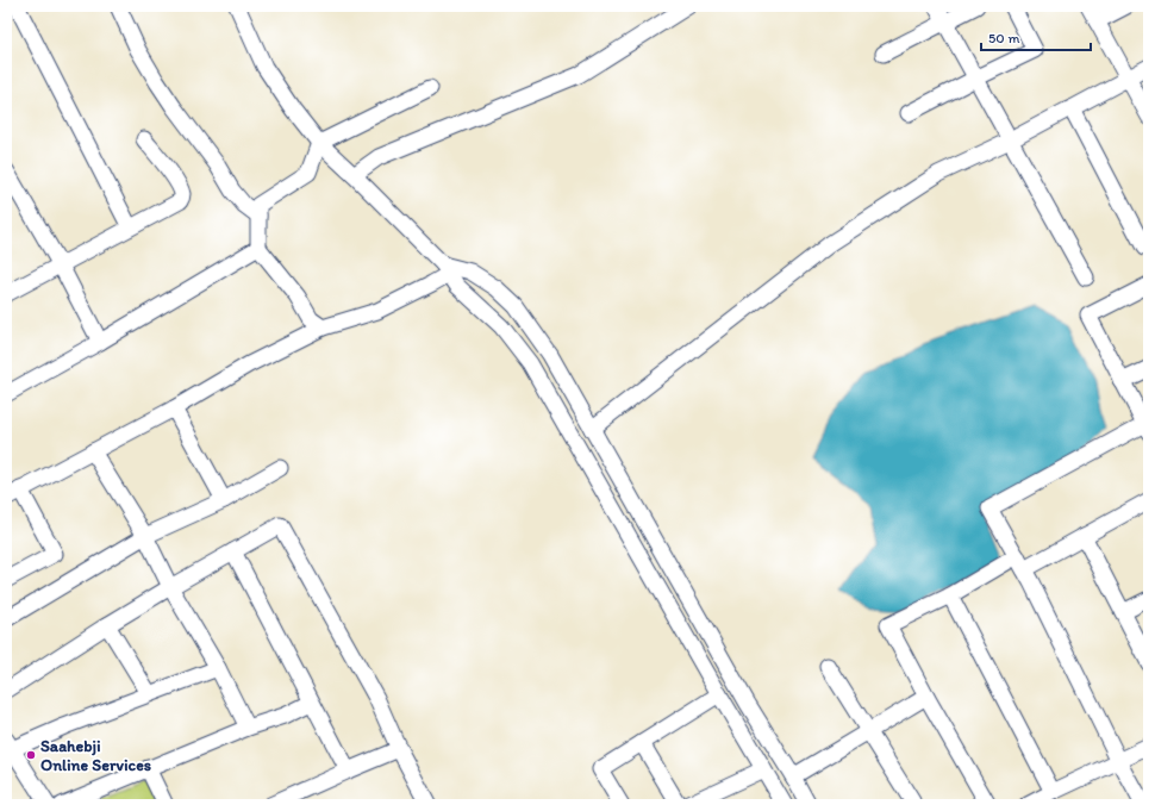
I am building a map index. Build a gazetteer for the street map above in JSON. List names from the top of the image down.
{
  "places": ["Saahebji Online Services"],
  "scale_bar": "50 m"
}
